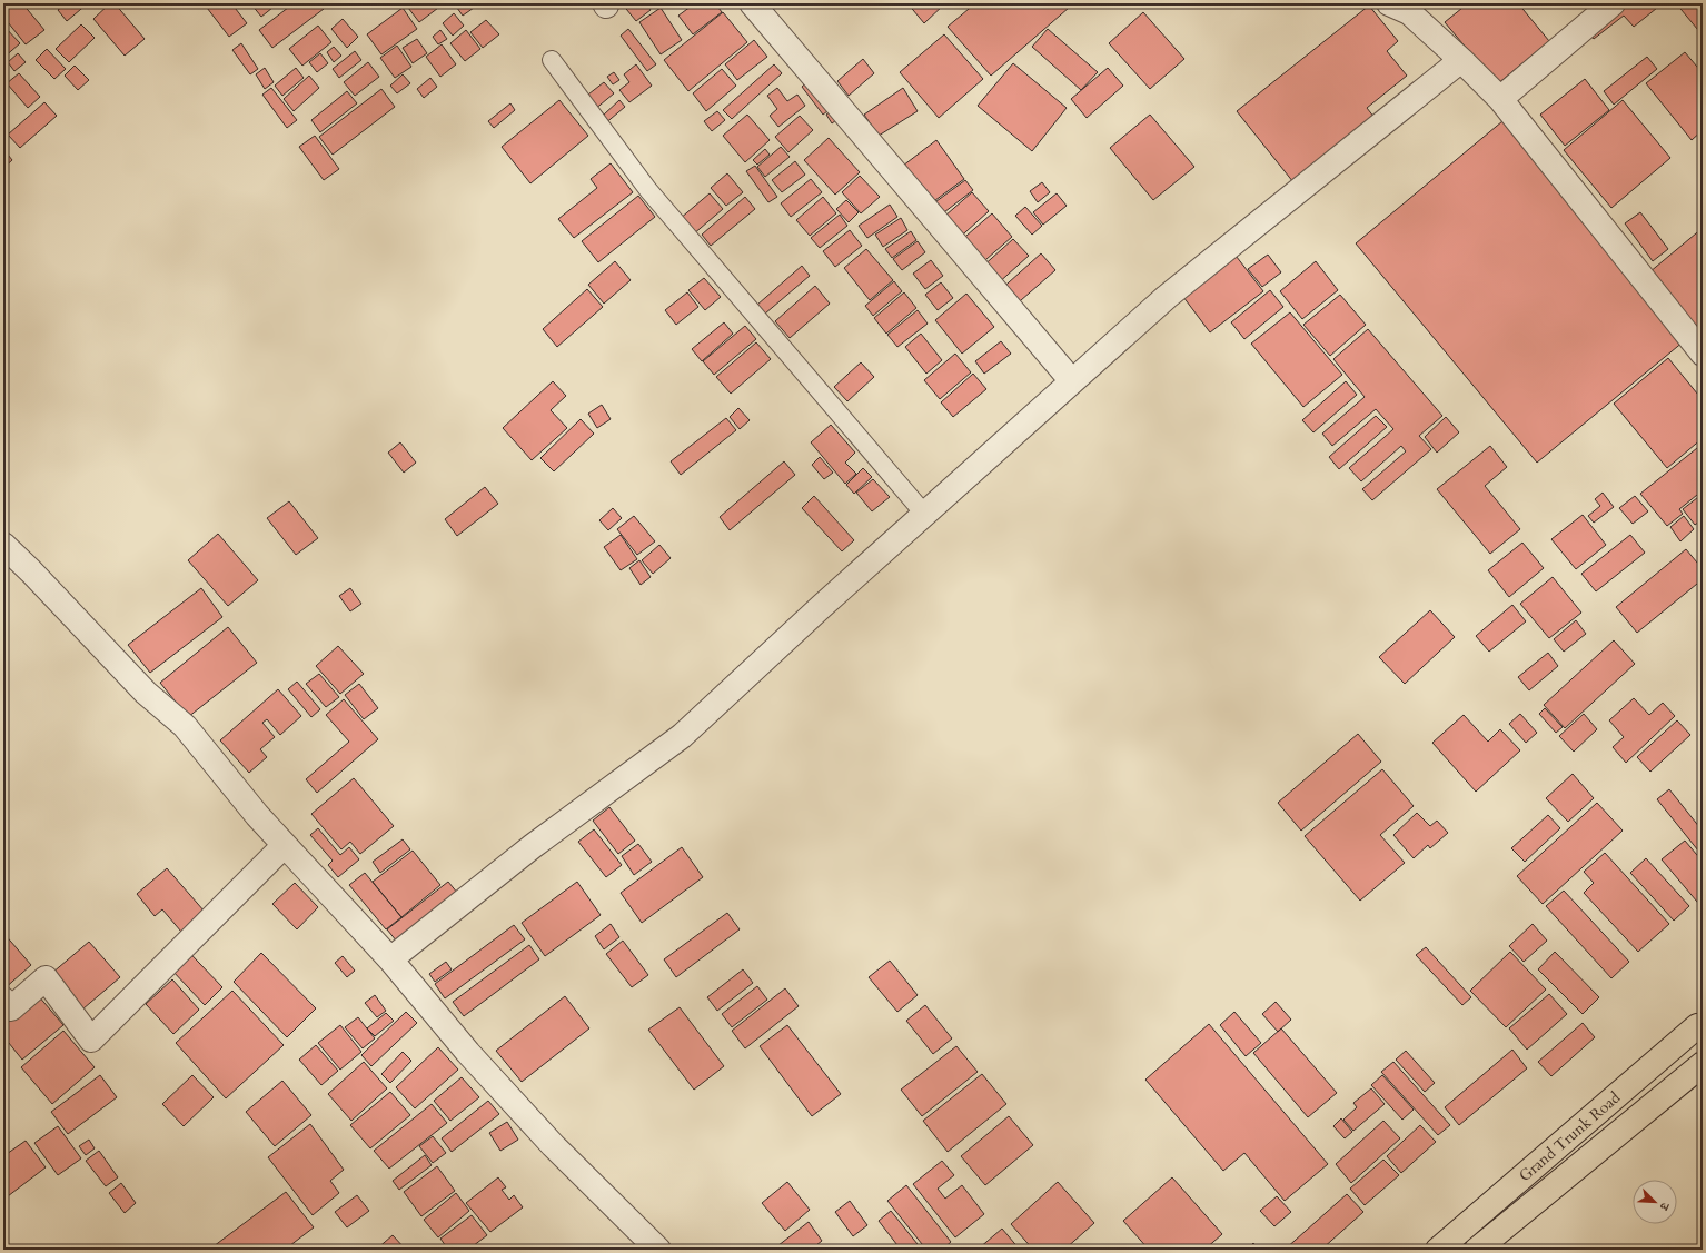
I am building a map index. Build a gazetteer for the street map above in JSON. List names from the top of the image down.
{
  "streets": {
    "highway": ["Grand Trunk Road"]
  },
  "north": "bottom right"
}
